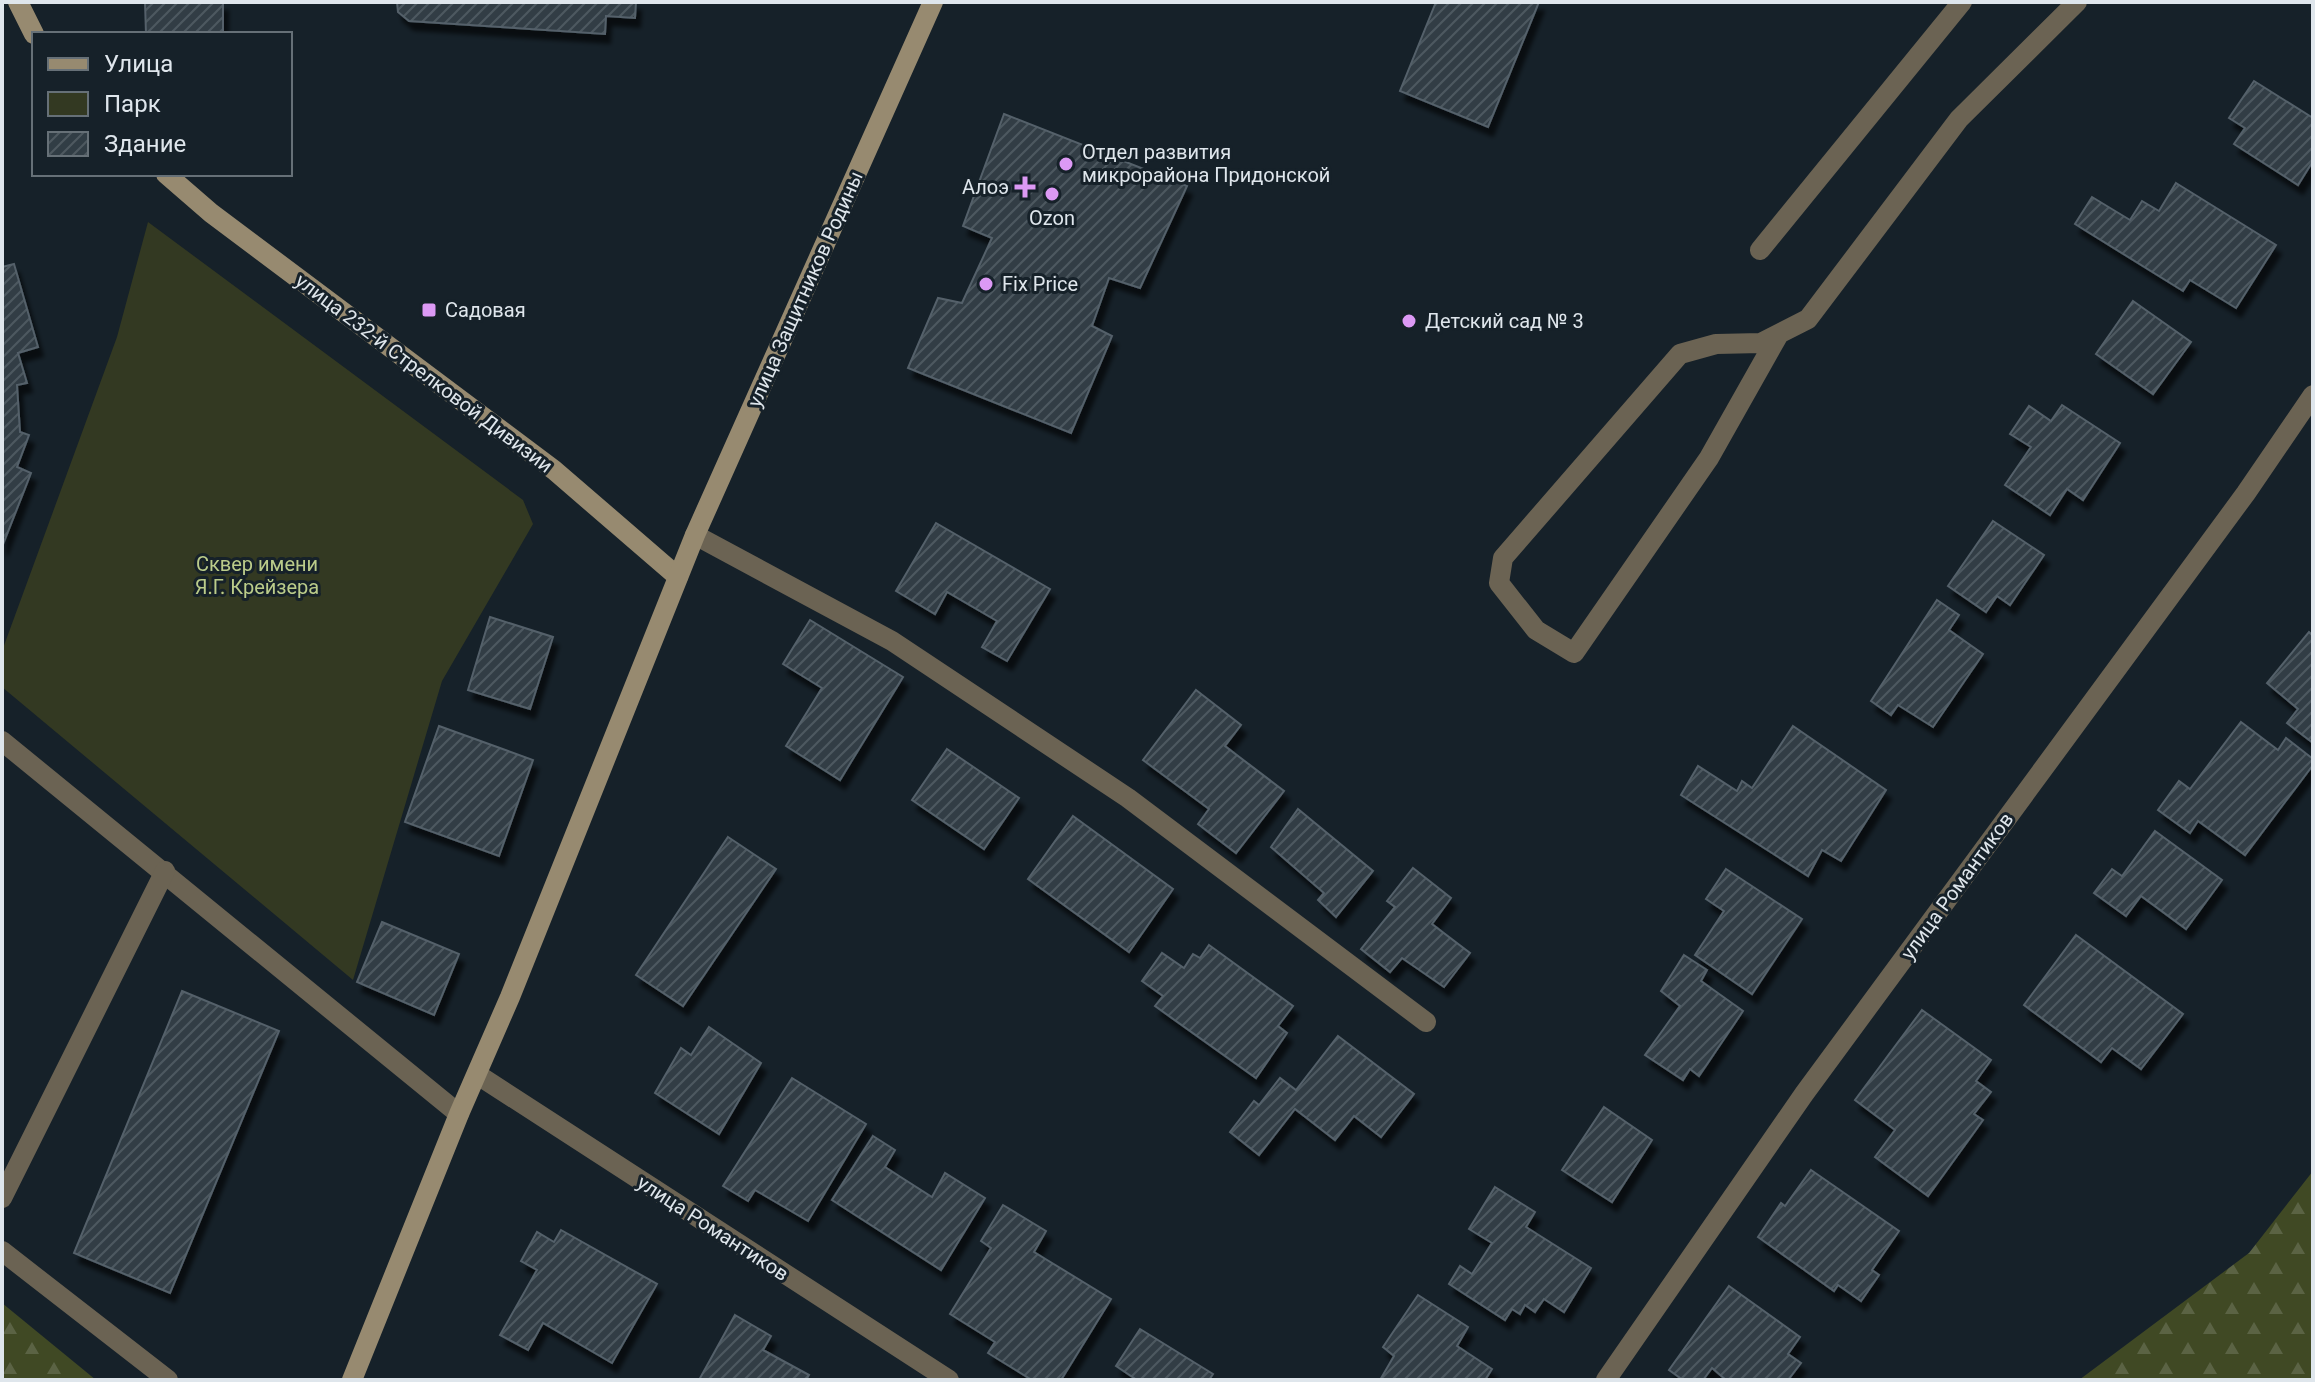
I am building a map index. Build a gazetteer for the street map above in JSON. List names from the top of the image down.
{
  "streets": {
    "street": ["улица Защитников Родины", "улица 232-й Стрелковой Дивизии", "улица Романтиков"]
  },
  "crossings": [
    ["улица Защитников Родины", "улица 232-й Стрелковой Дивизии"],
    ["улица Защитников Родины", "улица Романтиков"]
  ],
  "parks": ["Сквер имени Я.Г. Крейзера"],
  "places": {
    "other": [
      "Отдел развития микрорайона Придонской",
      "Ozon",
      "Fix Price",
      "Детский сад № 3"
    ],
    "health": ["Алоэ"],
    "transit": ["Садовая"]
  },
  "legend": ["Улица", "Парк", "Здание"]
}
